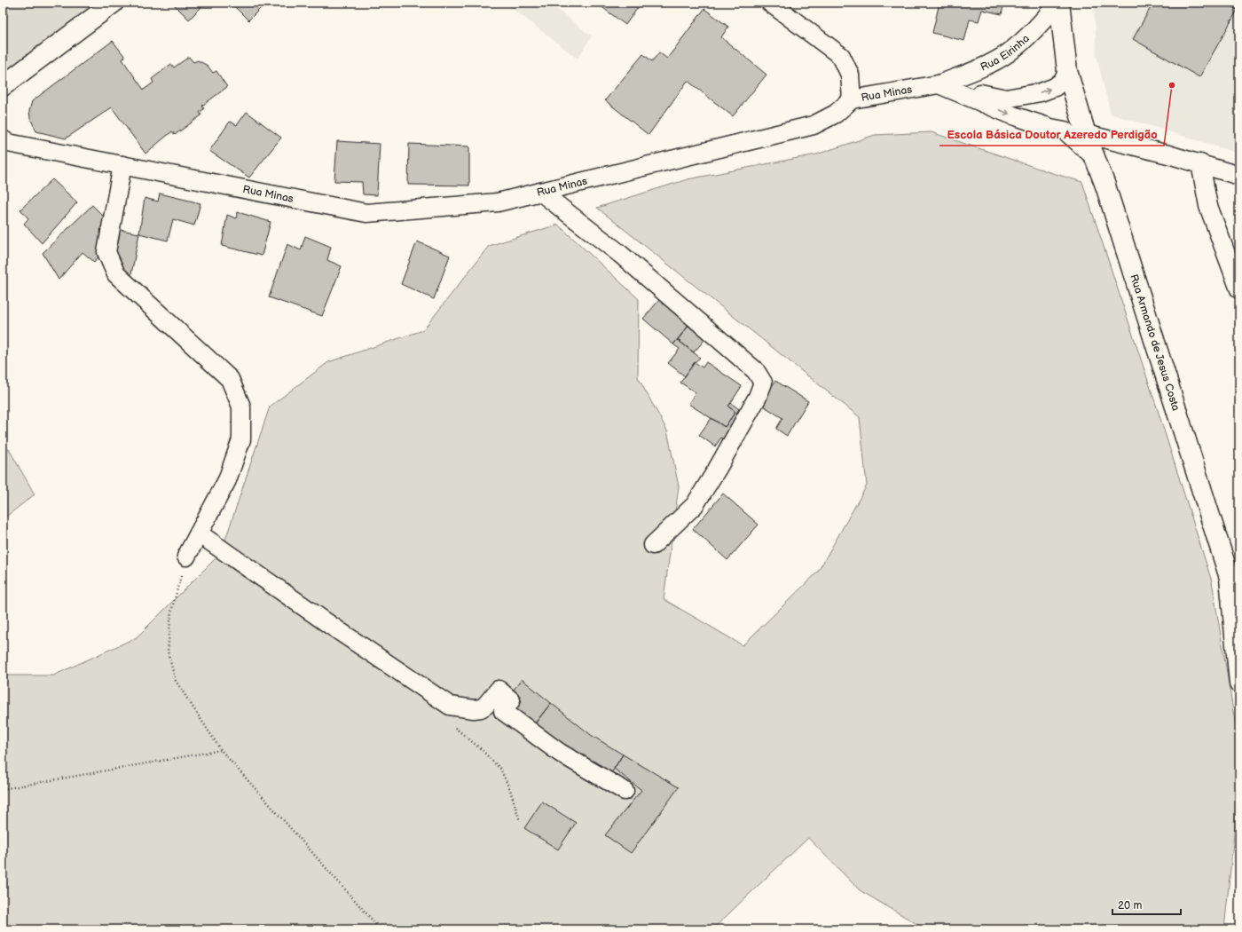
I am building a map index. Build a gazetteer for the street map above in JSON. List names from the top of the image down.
{
  "streets": {
    "street": ["Rua Eirinha", "Rua Minas", "Rua Armando de Jesus Costa"]
  },
  "crossings": [
    ["Rua Eirinha", "Rua Minas"],
    ["Rua Eirinha", "Rua Armando de Jesus Costa"]
  ],
  "places": ["Escola Básica Doutor Azeredo Perdigão"],
  "scale_bar": "20 m"
}
